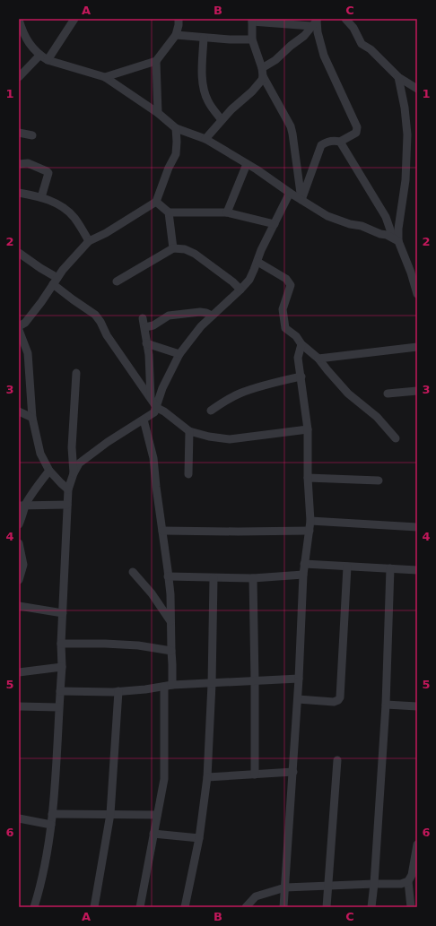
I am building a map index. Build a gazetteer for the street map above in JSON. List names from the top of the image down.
{
  "grid": {
    "columns": ["A", "B", "C"],
    "rows": [
      "1",
      "2",
      "3",
      "4",
      "5",
      "6"
    ]
  }
}
